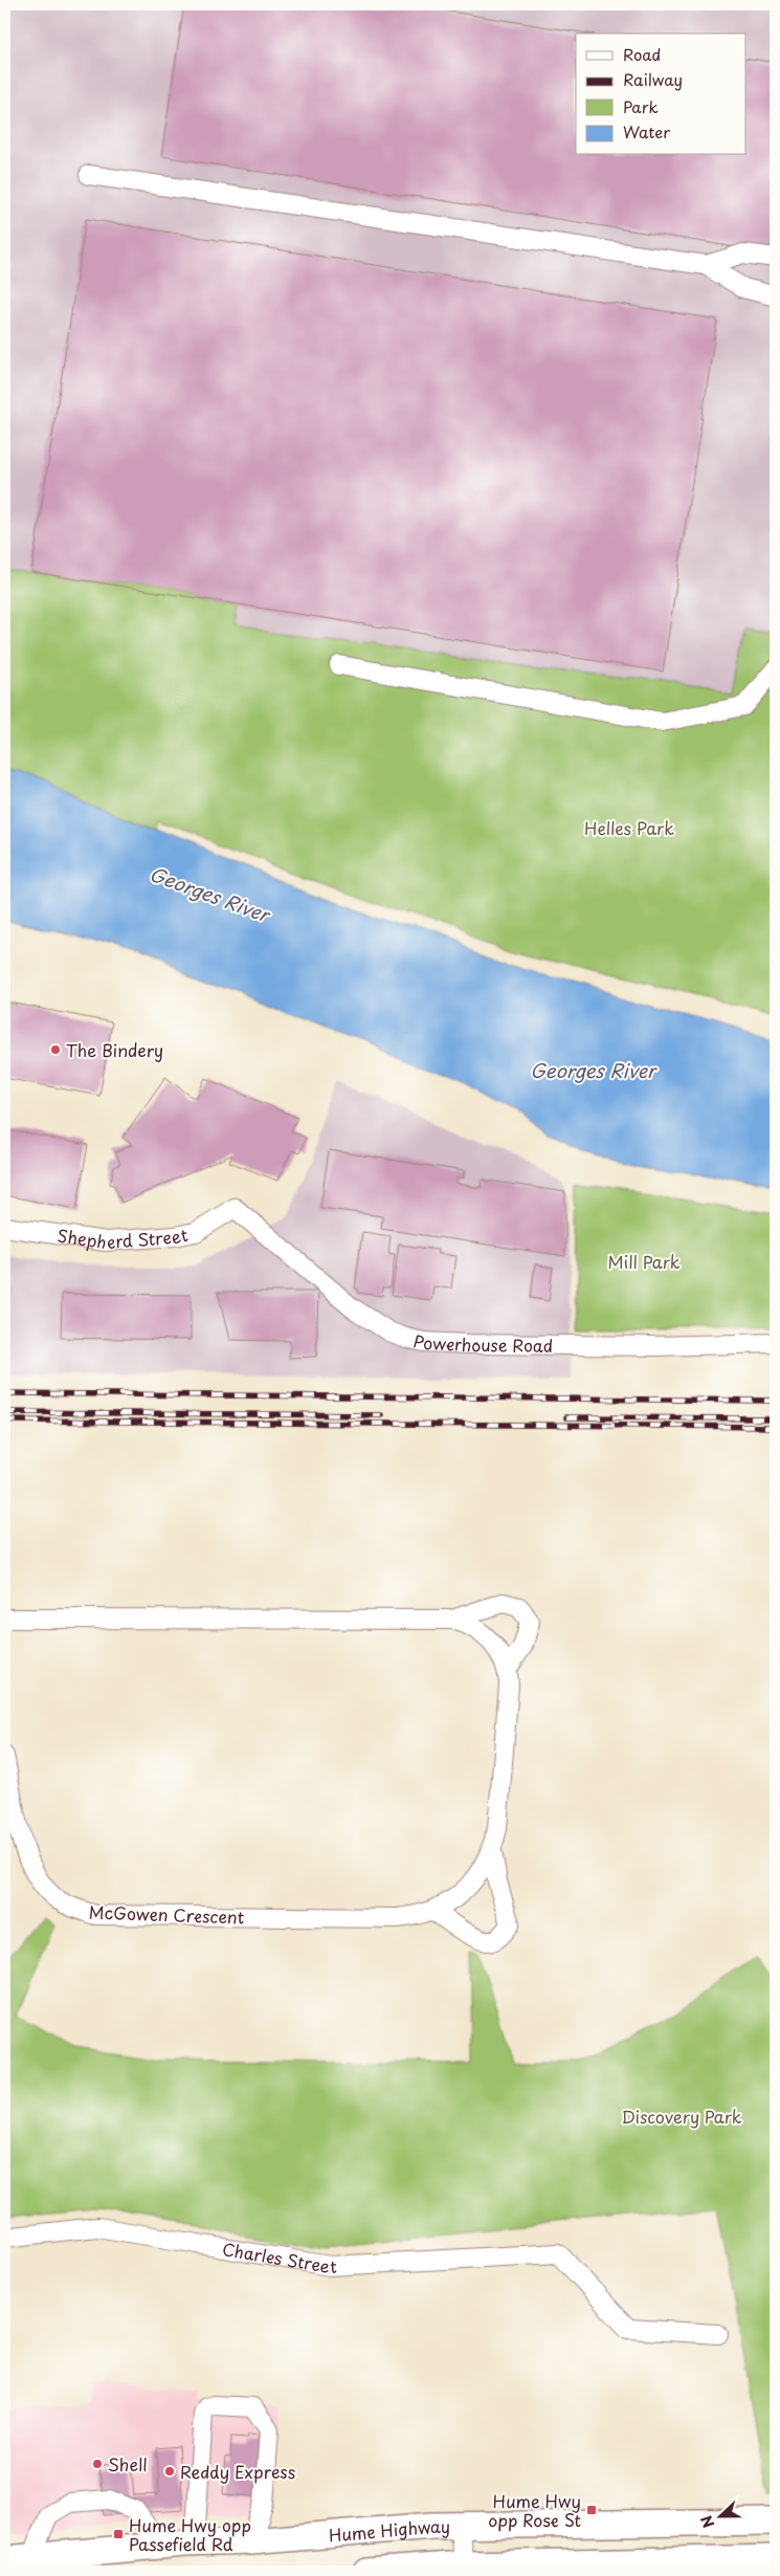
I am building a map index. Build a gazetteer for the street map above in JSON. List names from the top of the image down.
{
  "streets": {
    "highway": ["Hume Highway"],
    "street": [
      "Shepherd Street",
      "Powerhouse Road",
      "McGowen Crescent",
      "Charles Street"
    ]
  },
  "crossings": [
    ["Shepherd Street", "Powerhouse Road"]
  ],
  "water": ["Georges River"],
  "parks": ["Helles Park", "Mill Park", "Discovery Park"],
  "places": {
    "other": ["The Bindery", "Shell", "Reddy Express"],
    "transit": ["Hume Hwy opp Rose St", "Hume Hwy opp Passefield Rd"]
  },
  "legend": [
    "Road",
    "Railway",
    "Park",
    "Water"
  ],
  "north": "left"
}
